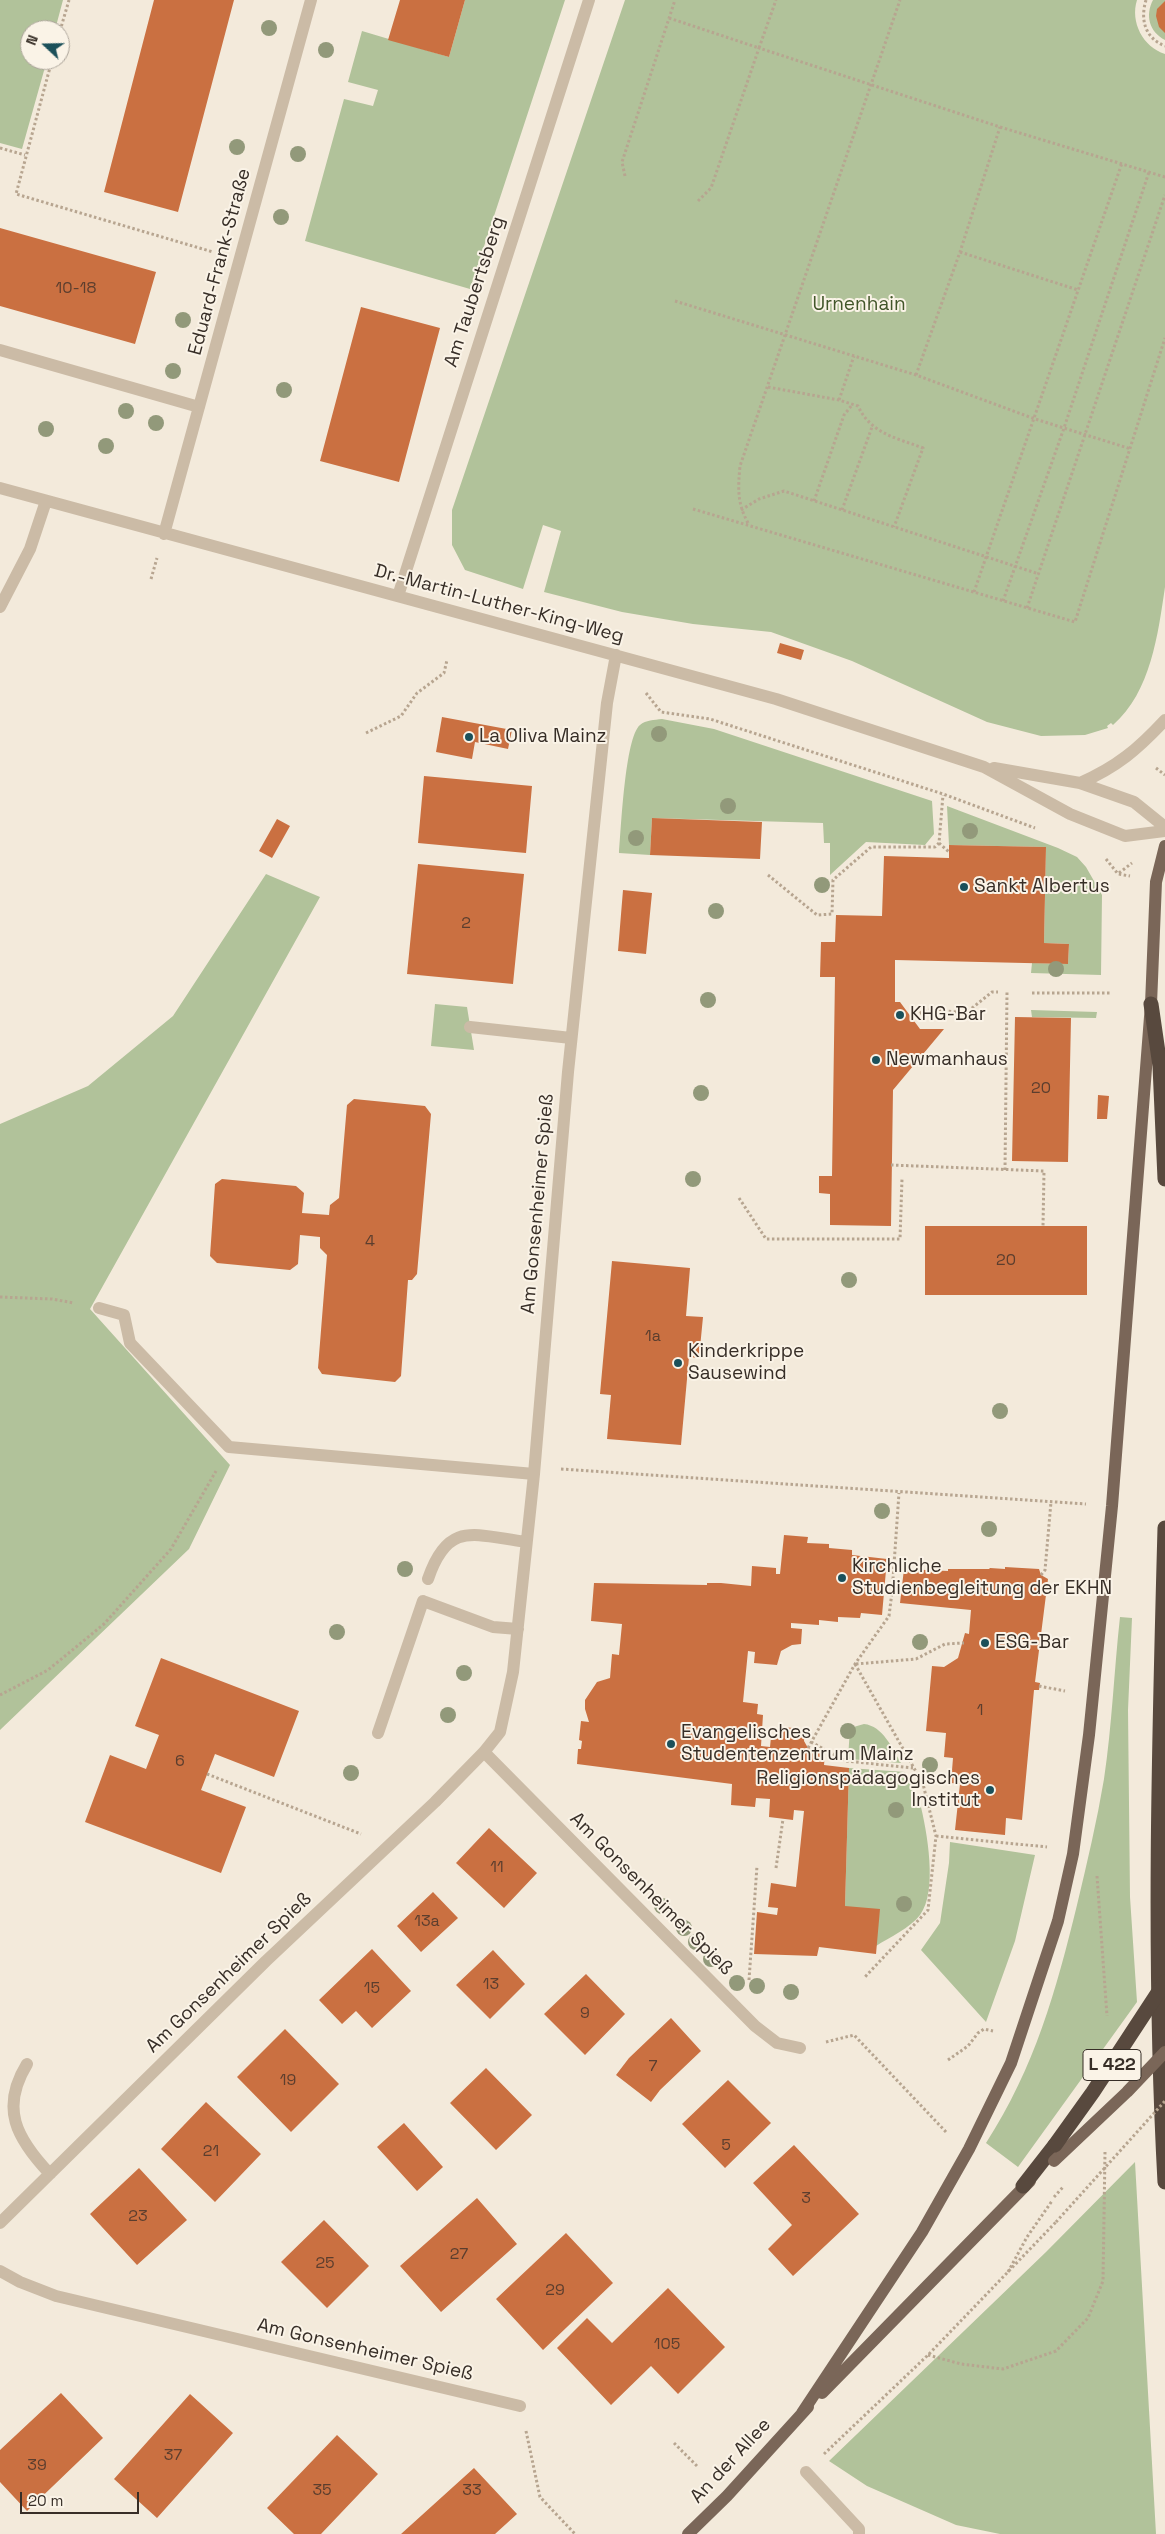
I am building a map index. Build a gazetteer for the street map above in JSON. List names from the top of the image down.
{
  "streets": {
    "highway": ["L 422"],
    "main road": ["An der Allee"],
    "street": [
      "Eduard-Frank-Straße",
      "Am Taubertsberg",
      "Dr.-Martin-Luther-King-Weg",
      "Am Gonsenheimer Spieß"
    ]
  },
  "crossings": [
    ["Eduard-Frank-Straße", "Dr.-Martin-Luther-King-Weg"],
    ["Am Taubertsberg", "Dr.-Martin-Luther-King-Weg"],
    ["Dr.-Martin-Luther-King-Weg", "Am Gonsenheimer Spieß"],
    ["L 422", "An der Allee"]
  ],
  "parks": ["Urnenhain"],
  "places": [
    "La Oliva Mainz",
    "Sankt Albertus",
    "KHG-Bar",
    "Newmanhaus",
    "Kinderkrippe Sausewind",
    "Kirchliche Studienbegleitung der EKHN",
    "ESG-Bar",
    "Evangelisches Studentenzentrum Mainz",
    "Religionspädagogisches Institut"
  ],
  "house_numbers": [
    "10-18",
    "2",
    "20",
    "4",
    "20",
    "1a",
    "1",
    "6",
    "11",
    "13a",
    "13",
    "15",
    "9",
    "7",
    "19",
    "5",
    "21",
    "3",
    "23",
    "27",
    "25",
    "29",
    "105",
    "37",
    "39",
    "35",
    "33"
  ],
  "scale_bar": "20 m",
  "north": "left"
}
